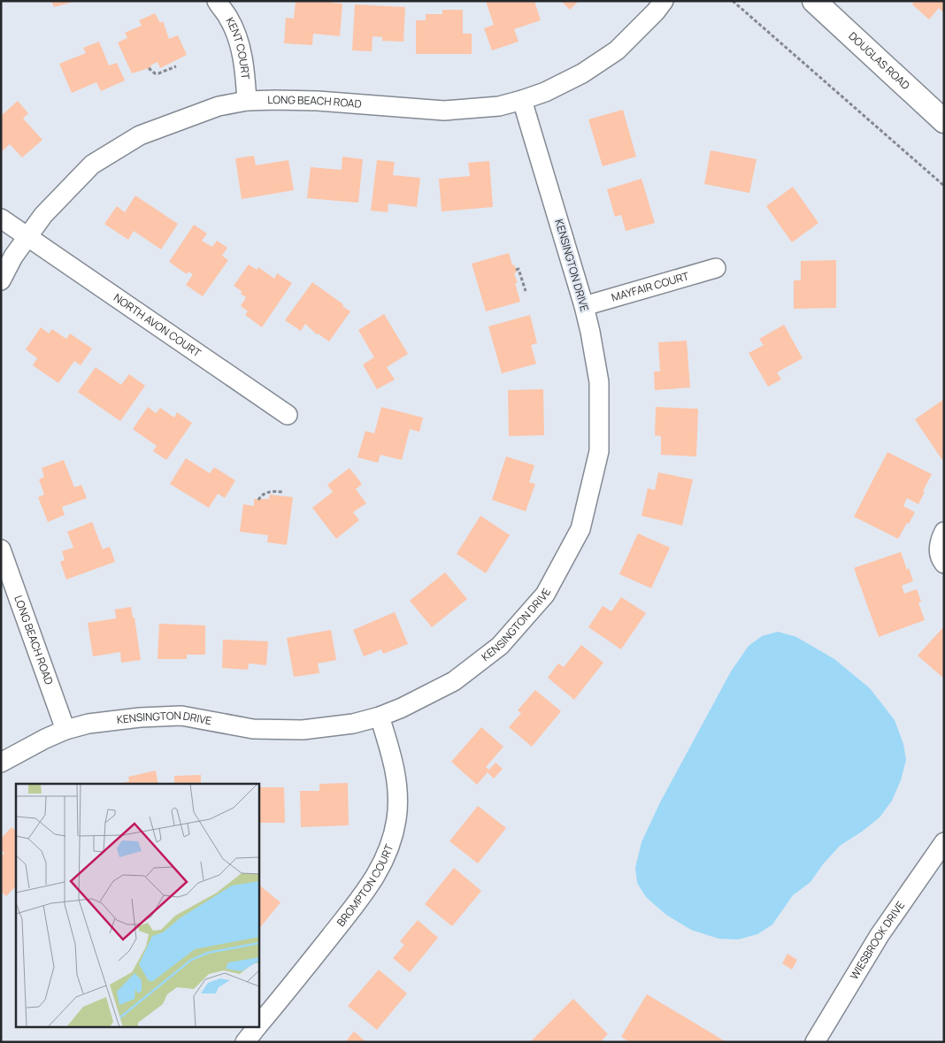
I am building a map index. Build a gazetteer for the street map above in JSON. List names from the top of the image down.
{
  "streets": {
    "street": [
      "KENT COURT",
      "DOUGLAS ROAD",
      "LONG BEACH ROAD",
      "KENSINGTON DRIVE",
      "MAYFAIR COURT",
      "NORTH AVON COURT",
      "BROMPTON COURT",
      "WIESBROOK DRIVE"
    ]
  },
  "crossings": [
    ["KENT COURT", "LONG BEACH ROAD"],
    ["LONG BEACH ROAD", "KENSINGTON DRIVE"],
    ["LONG BEACH ROAD", "NORTH AVON COURT"],
    ["KENSINGTON DRIVE", "MAYFAIR COURT"],
    ["KENSINGTON DRIVE", "BROMPTON COURT"]
  ]
}
